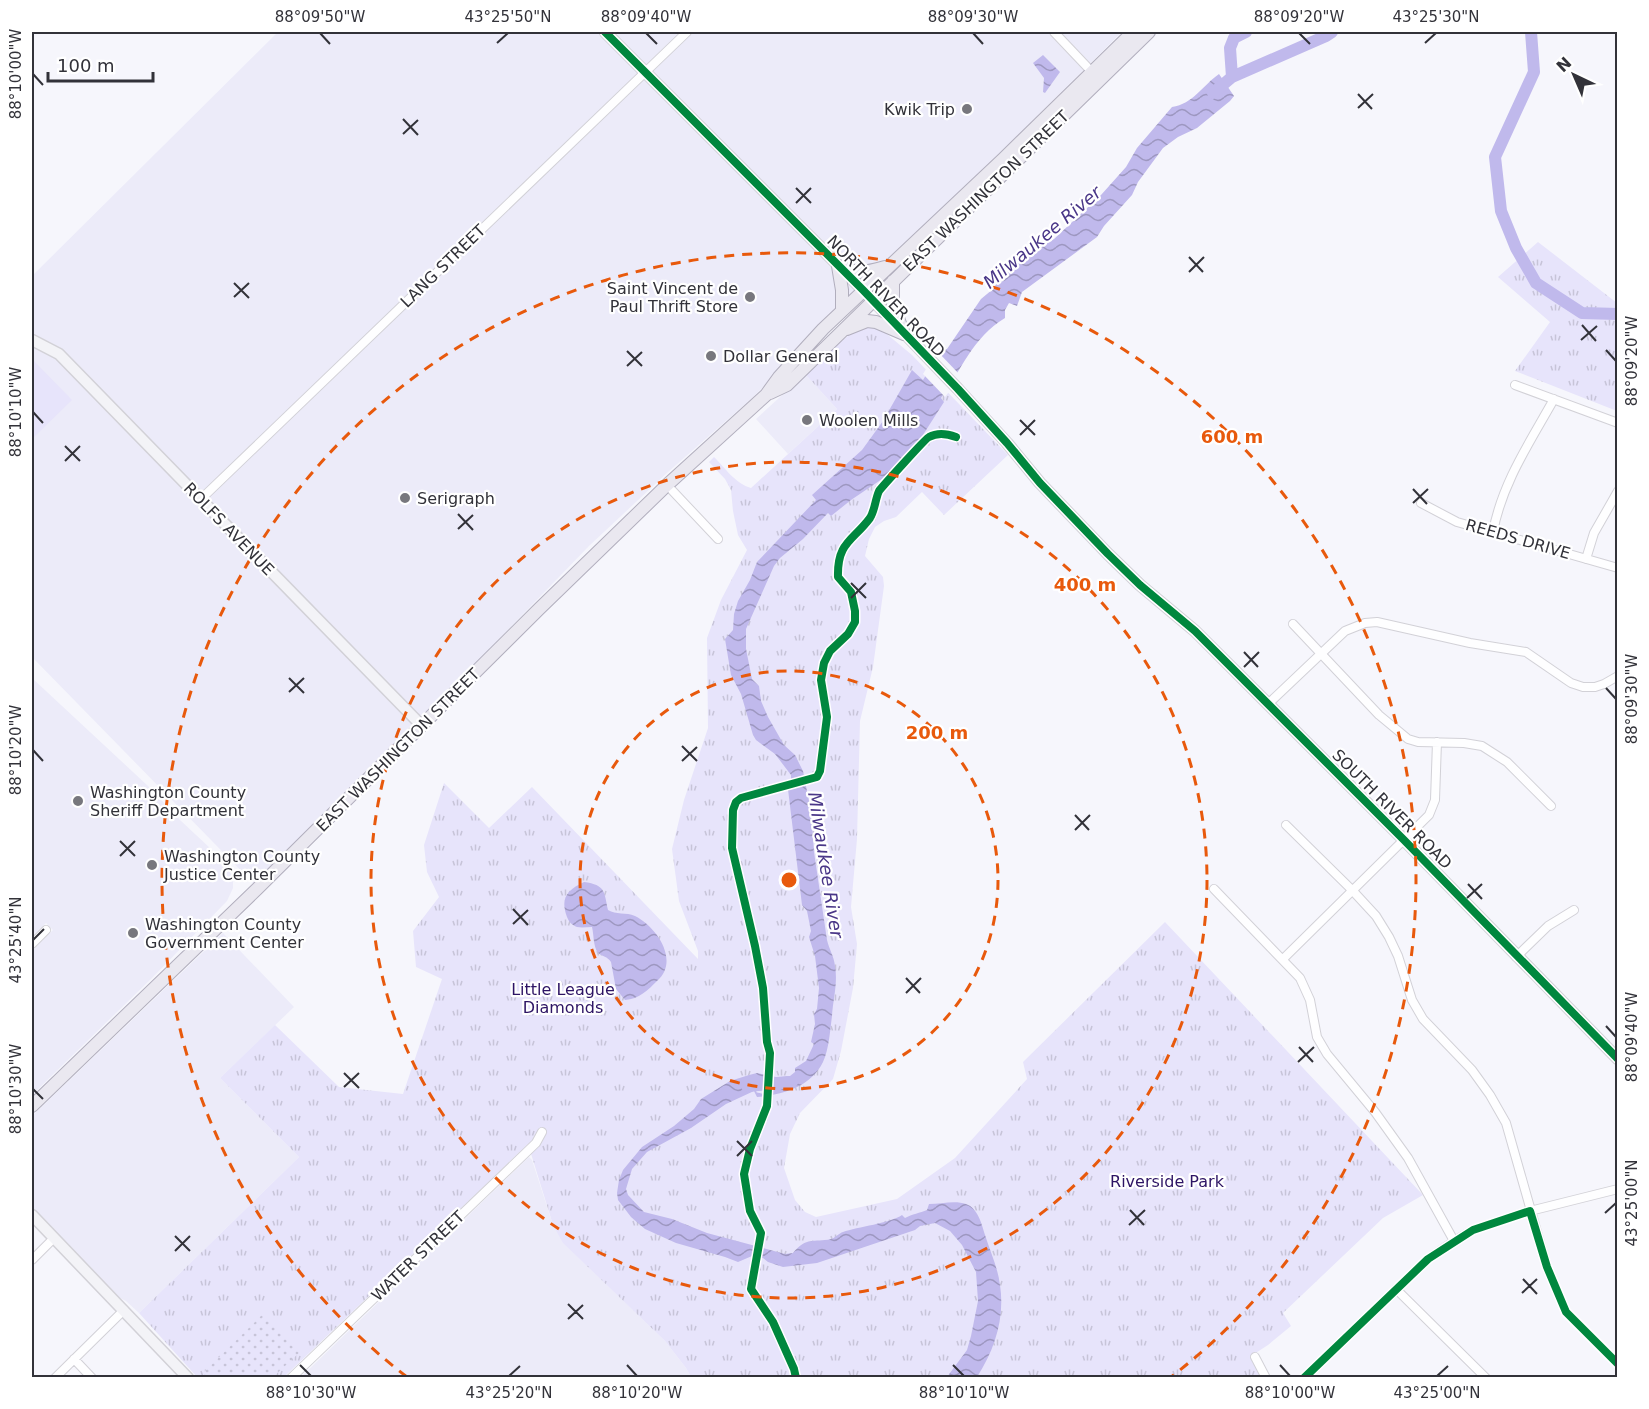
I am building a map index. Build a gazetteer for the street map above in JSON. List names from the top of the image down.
{
  "streets": {
    "main road": ["EAST WASHINGTON STREET"],
    "street": [
      "LANG STREET",
      "NORTH RIVER ROAD",
      "ROLFS AVENUE",
      "REEDS DRIVE",
      "SOUTH RIVER ROAD",
      "WATER STREET"
    ]
  },
  "crossings": [
    ["EAST WASHINGTON STREET", "NORTH RIVER ROAD"],
    ["EAST WASHINGTON STREET", "ROLFS AVENUE"],
    ["LANG STREET", "NORTH RIVER ROAD"],
    ["LANG STREET", "ROLFS AVENUE"],
    ["NORTH RIVER ROAD", "SOUTH RIVER ROAD"]
  ],
  "water": ["Milwaukee River"],
  "parks": ["Little League Diamonds", "Riverside Park"],
  "places": [
    "Kwik Trip",
    "Saint Vincent de Paul Thrift Store",
    "Dollar General",
    "Woolen Mills",
    "Serigraph",
    "Washington County Sheriff Department",
    "Washington County Justice Center",
    "Washington County Government Center"
  ],
  "scale_bar": "100 m",
  "north": "top left",
  "coordinates": [
    "88°09'50\"W",
    "43°25'50\"N",
    "88°09'40\"W",
    "88°09'30\"W",
    "88°09'20\"W",
    "43°25'30\"N",
    "88°10'00\"W",
    "88°10'10\"W",
    "88°10'20\"W",
    "43°25'40\"N",
    "88°10'30\"W",
    "43°25'00\"N",
    "43°25'20\"N"
  ],
  "rings": ["600 m", "400 m", "200 m"]
}
